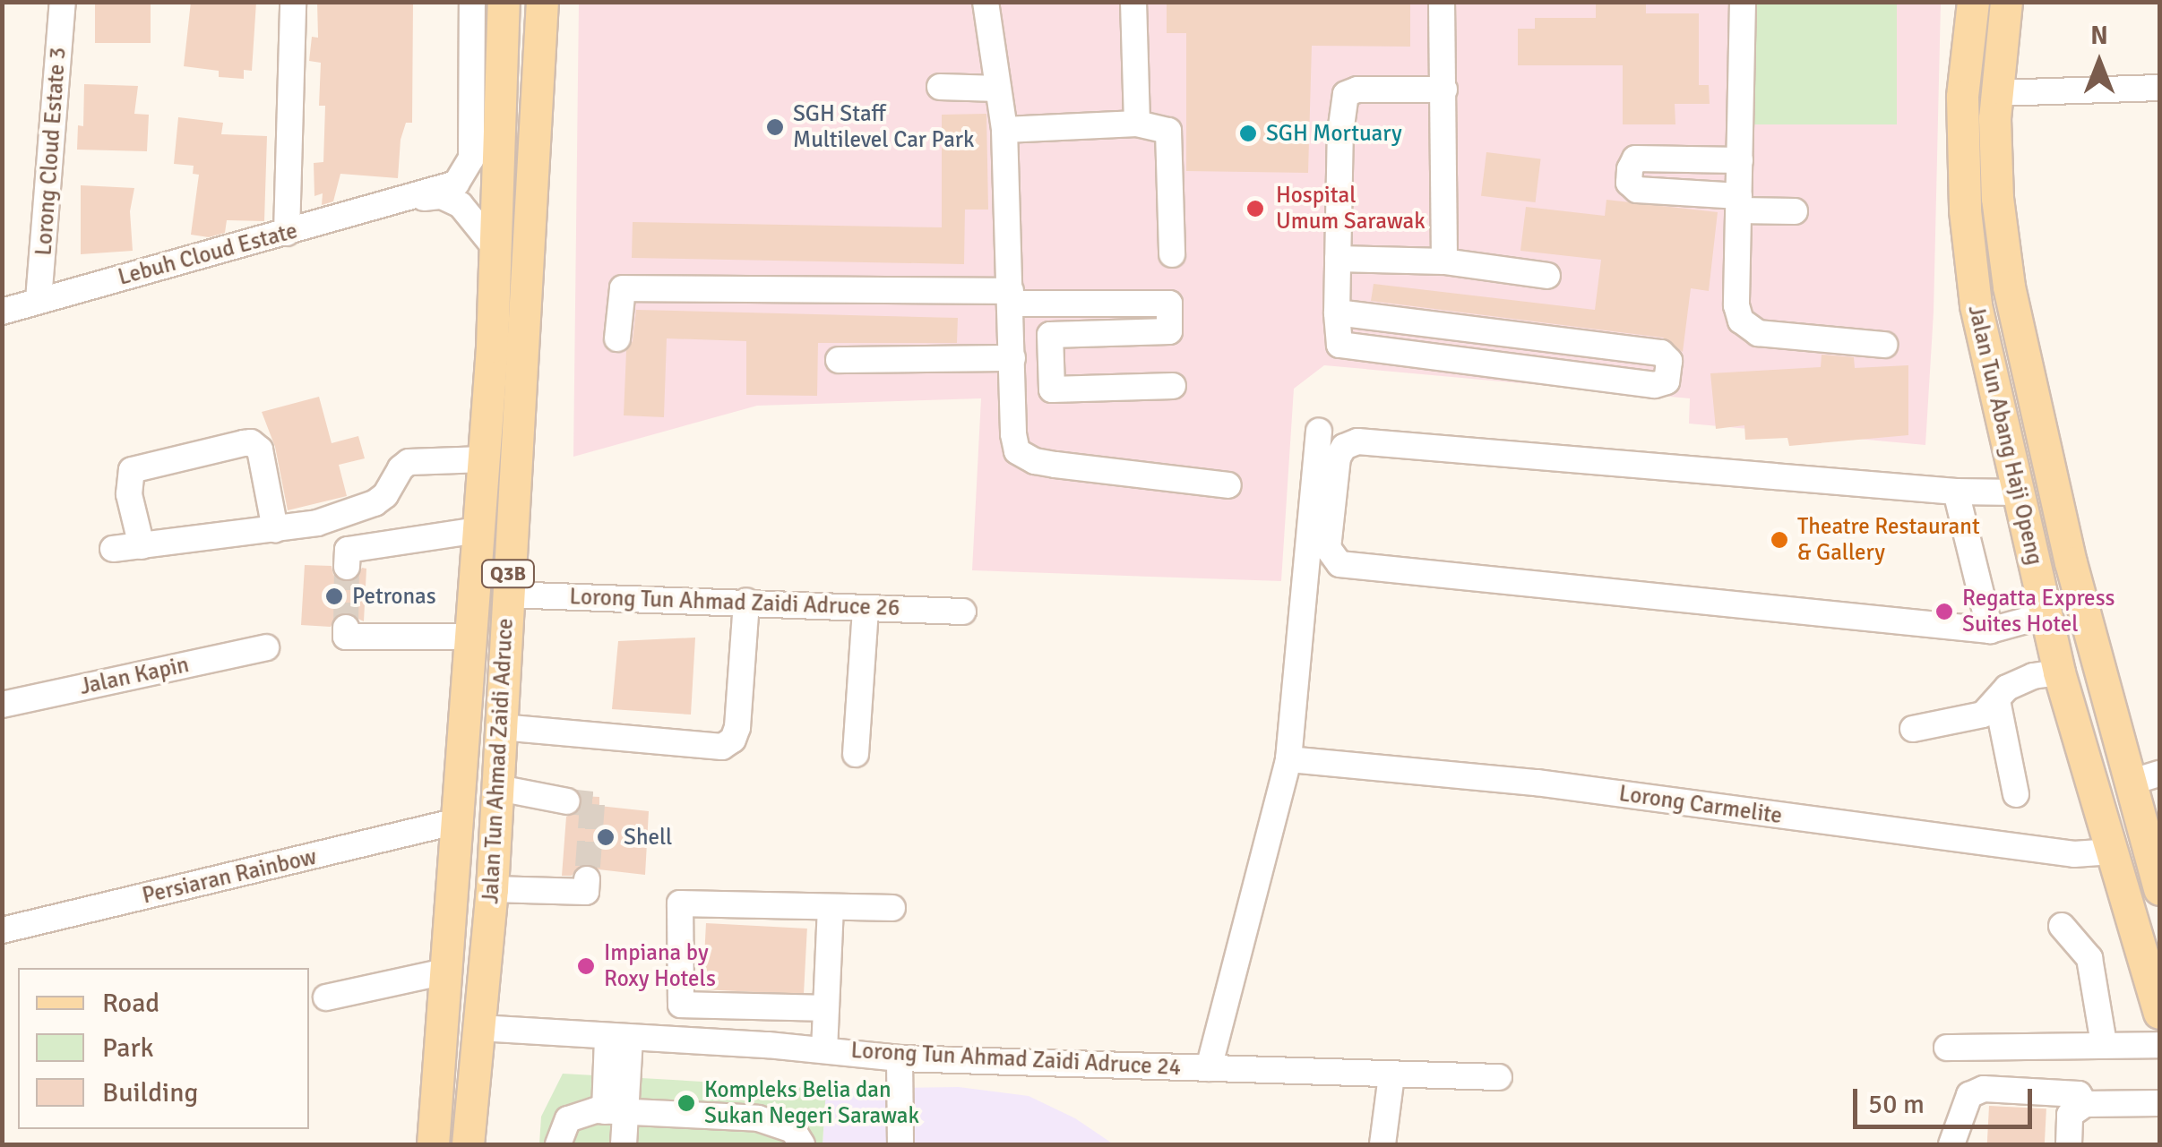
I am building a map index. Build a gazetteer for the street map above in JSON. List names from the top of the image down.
{
  "streets": {
    "main road": ["Jalan Tun Abang Haji Openg", "Q3B", "Jalan Tun Ahmad Zaidi Adruce"],
    "street": [
      "Lorong Cloud Estate 3",
      "Lebuh Cloud Estate",
      "Lorong Tun Ahmad Zaidi Adruce 26",
      "Jalan Kapin",
      "Lorong Carmelite",
      "Persiaran Rainbow",
      "Lorong Tun Ahmad Zaidi Adruce 24"
    ]
  },
  "crossings": [
    ["Lorong Cloud Estate 3", "Lebuh Cloud Estate"],
    ["Jalan Tun Abang Haji Openg", "Lorong Carmelite"],
    ["Lorong Tun Ahmad Zaidi Adruce 26", "Jalan Tun Ahmad Zaidi Adruce"],
    ["Jalan Tun Ahmad Zaidi Adruce", "Persiaran Rainbow"],
    ["Jalan Tun Ahmad Zaidi Adruce", "Lorong Tun Ahmad Zaidi Adruce 24"]
  ],
  "places": [
    "SGH Staff Multilevel Car Park",
    "SGH Mortuary",
    "Hospital Umum Sarawak",
    "Theatre Restaurant & Gallery",
    "Petronas",
    "Regatta Express Suites Hotel",
    "Shell",
    "Impiana by Roxy Hotels",
    "Kompleks Belia dan Sukan Negeri Sarawak"
  ],
  "legend": ["Road", "Park", "Building"],
  "scale_bar": "50 m",
  "north": "top"
}
